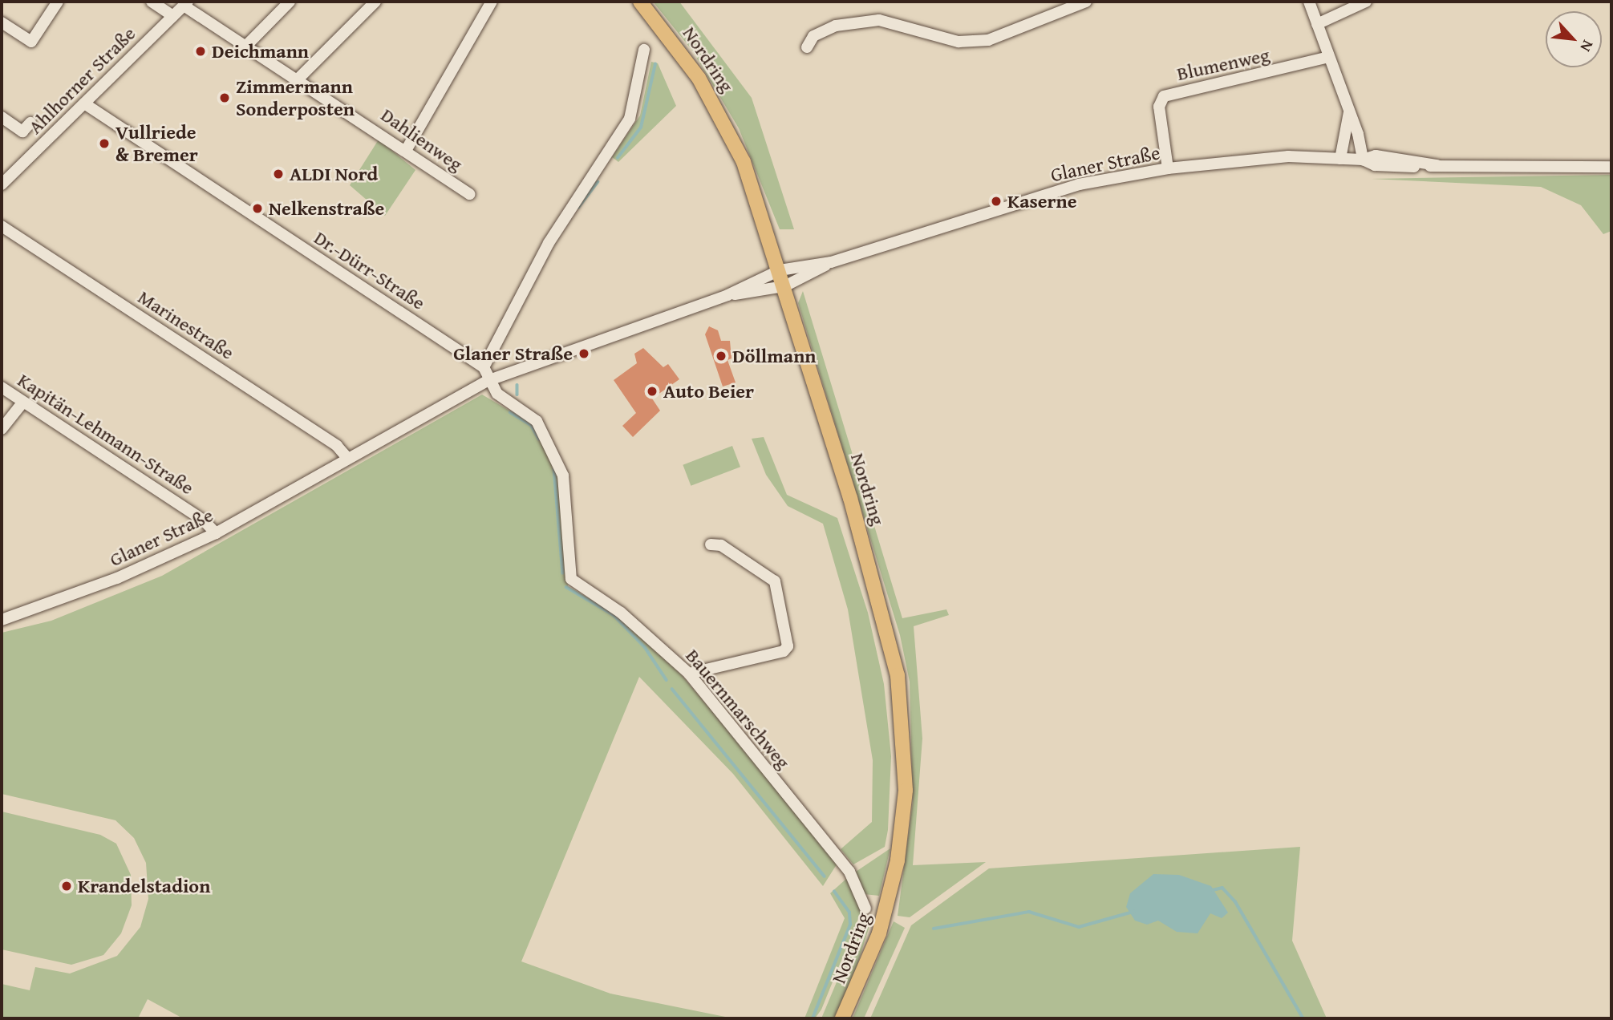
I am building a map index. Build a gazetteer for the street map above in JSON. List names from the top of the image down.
{
  "streets": {
    "main road": ["Nordring"],
    "street": [
      "Blumenweg",
      "Ahlhorner Straße",
      "Dahlienweg",
      "Glaner Straße",
      "Dr.-Dürr-Straße",
      "Marinestraße",
      "Kapitän-Lehmann-Straße",
      "Bauernmarschweg"
    ]
  },
  "crossings": [
    ["Nordring", "Glaner Straße"],
    ["Blumenweg", "Glaner Straße"],
    ["Ahlhorner Straße", "Dahlienweg"],
    ["Ahlhorner Straße", "Dr.-Dürr-Straße"],
    ["Glaner Straße", "Marinestraße"],
    ["Glaner Straße", "Kapitän-Lehmann-Straße"],
    ["Glaner Straße", "Bauernmarschweg"]
  ],
  "places": [
    "Deichmann",
    "Zimmermann Sonderposten",
    "Vullriede & Bremer",
    "ALDI Nord",
    "Kaserne",
    "Nelkenstraße",
    "Glaner Straße",
    "Döllmann",
    "Auto Beier",
    "Krandelstadion"
  ],
  "north": "bottom right"
}
